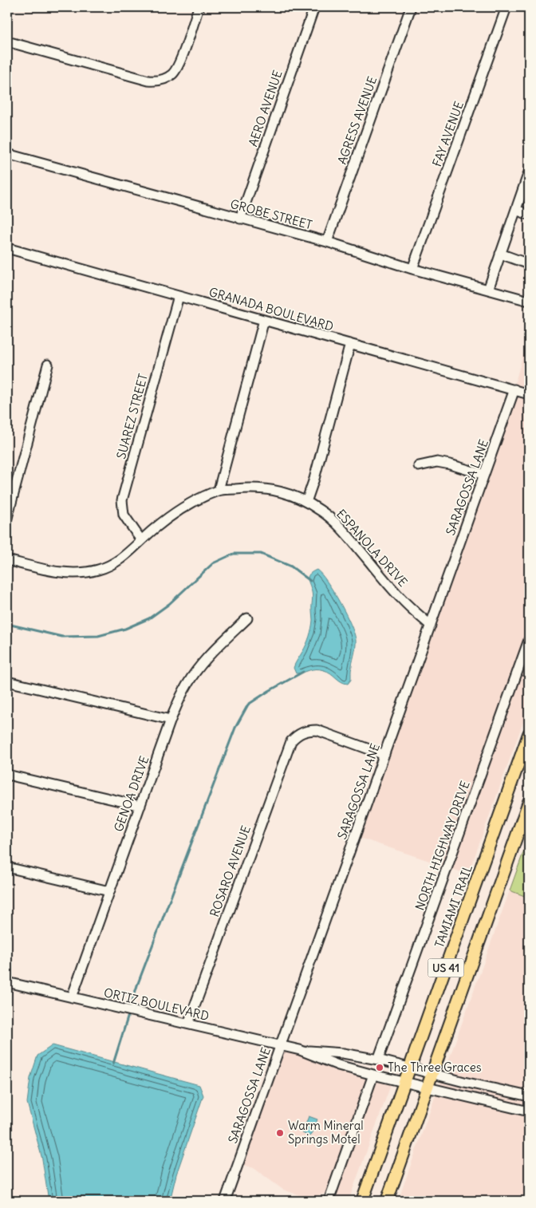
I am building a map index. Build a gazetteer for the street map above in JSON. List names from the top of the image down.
{
  "streets": {
    "main road": ["TAMIAMI TRAIL", "US 41"],
    "street": [
      "AERO AVENUE",
      "AGRESS AVENUE",
      "FAY AVENUE",
      "GROBE STREET",
      "GRANADA BOULEVARD",
      "SUAREZ STREET",
      "SARAGOSSA LANE",
      "ESPANOLA DRIVE",
      "GENOA DRIVE",
      "NORTH HIGHWAY DRIVE",
      "ROSARO AVENUE",
      "ORTIZ BOULEVARD"
    ]
  },
  "crossings": [
    ["AERO AVENUE", "GROBE STREET"],
    ["AGRESS AVENUE", "GROBE STREET"],
    ["FAY AVENUE", "GROBE STREET"],
    ["GRANADA BOULEVARD", "SUAREZ STREET"],
    ["GRANADA BOULEVARD", "SARAGOSSA LANE"],
    ["SUAREZ STREET", "ESPANOLA DRIVE"],
    ["SARAGOSSA LANE", "ESPANOLA DRIVE"],
    ["SARAGOSSA LANE", "ROSARO AVENUE"],
    ["SARAGOSSA LANE", "ORTIZ BOULEVARD"],
    ["GENOA DRIVE", "ORTIZ BOULEVARD"],
    ["NORTH HIGHWAY DRIVE", "ORTIZ BOULEVARD"],
    ["ROSARO AVENUE", "ORTIZ BOULEVARD"],
    ["TAMIAMI TRAIL", "ORTIZ BOULEVARD"],
    ["US 41", "ORTIZ BOULEVARD"]
  ],
  "places": ["The Three Graces", "Warm Mineral Springs Motel"]
}
